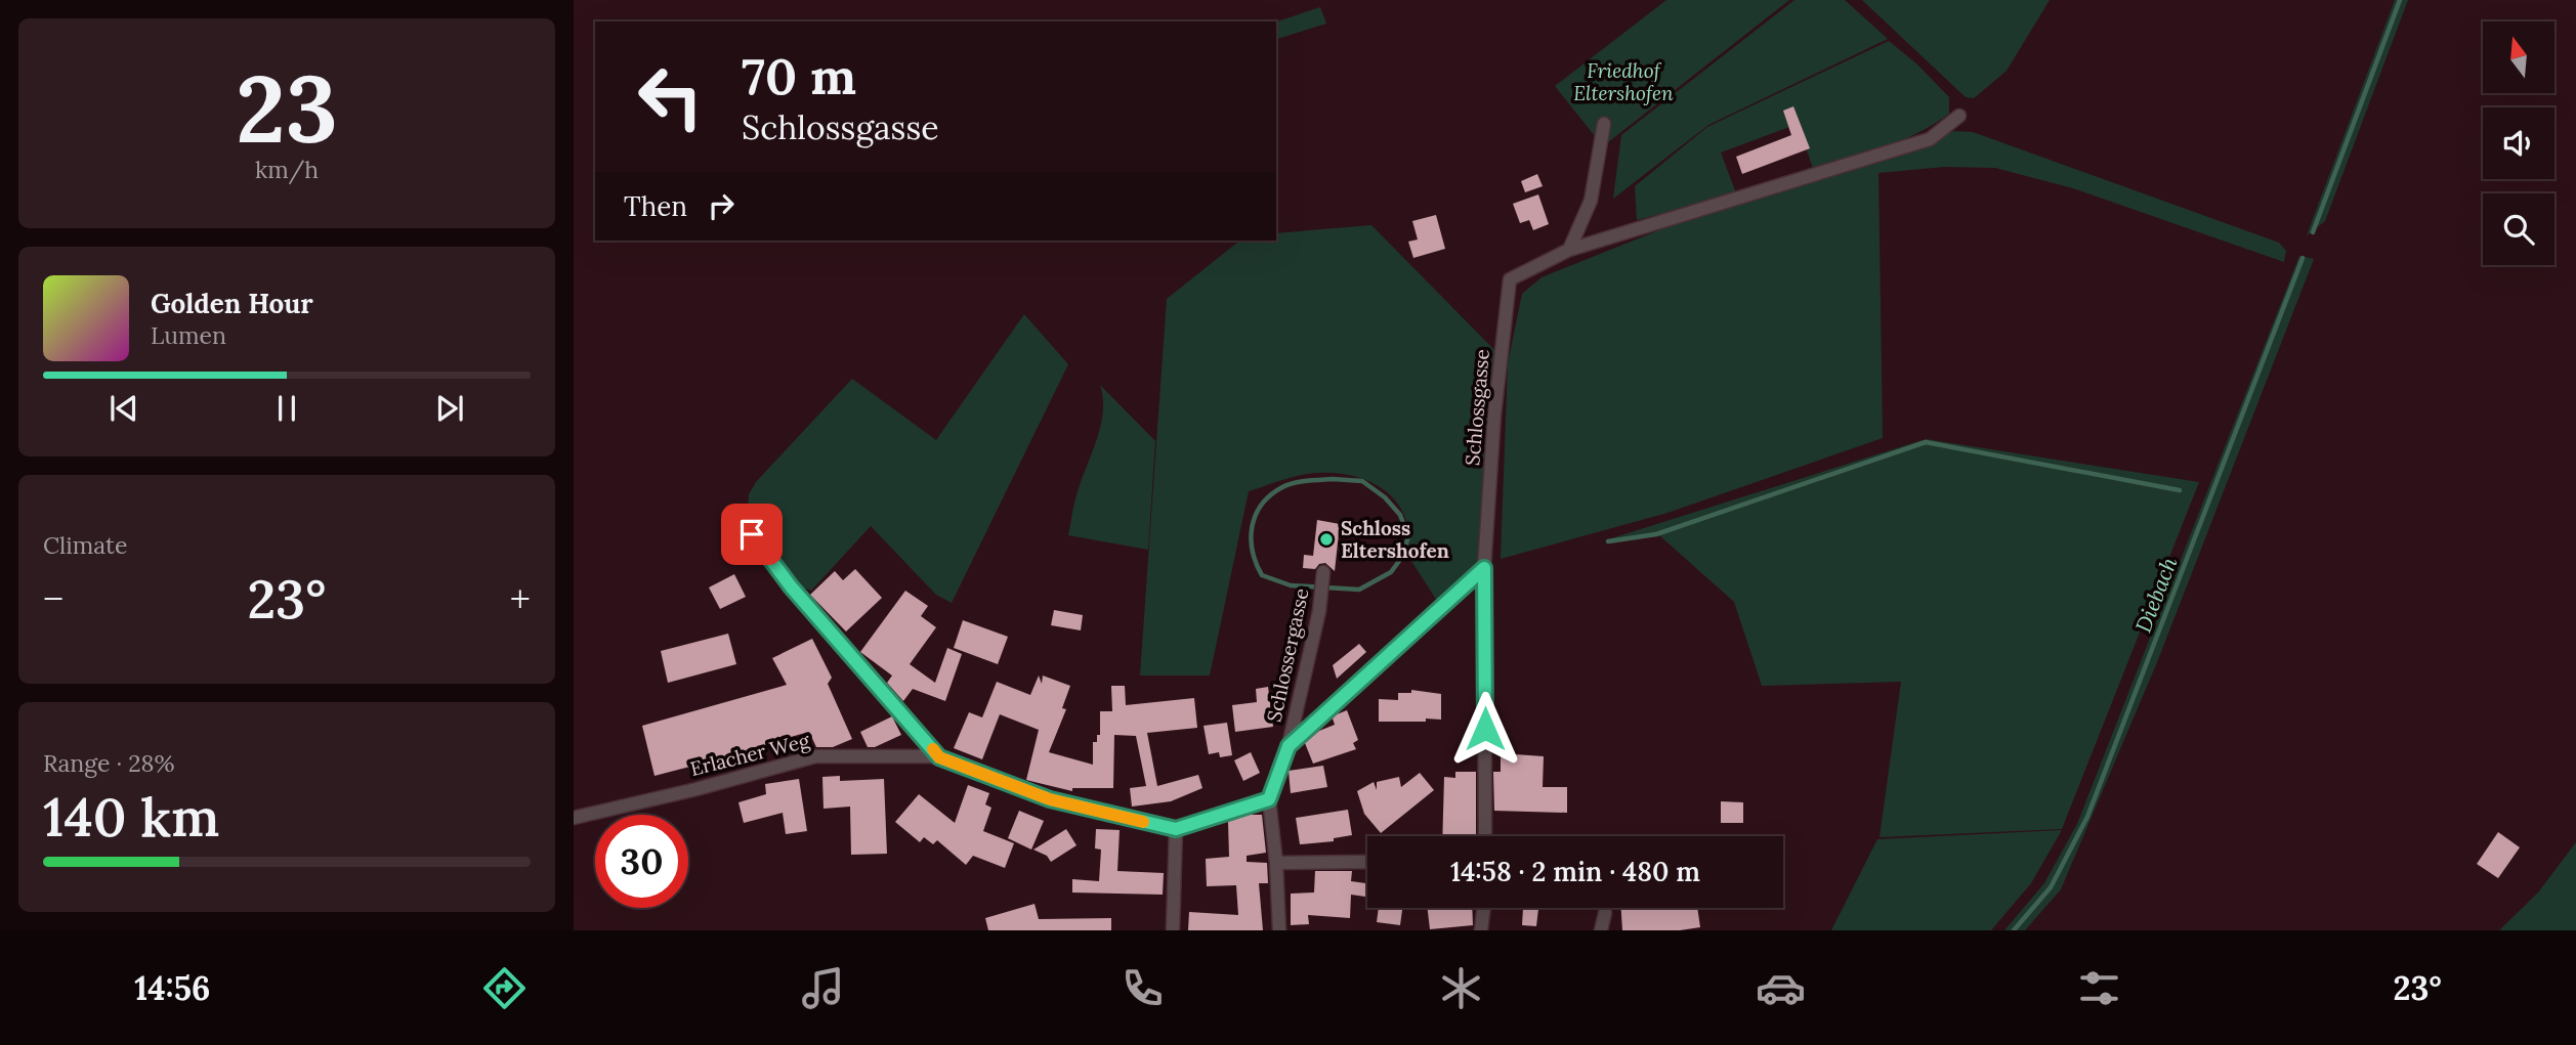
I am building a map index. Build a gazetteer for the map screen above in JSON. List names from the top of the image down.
{
  "streets": {
    "street": ["Schlossgasse", "Schlossergasse", "Erlacher Weg"]
  },
  "water": ["Diebach"],
  "parks": ["Friedhof Eltershofen"],
  "places": ["Schloss Eltershofen"],
  "north": "top",
  "page": {
    "tile": [
      ["23", "km/h"],
      "Climate",
      ["Range · 28%", "140 km"]
    ],
    "turn": ["70 m", "Schlossgasse"],
    "then": "Then",
    "song": ["Golden Hour", "Lumen"],
    "heat": ["−", "23°", "+"],
    "limit": "30",
    "trip": "14:58 · 2 min · 480 m",
    "tabs": ["14:56", "23°"]
  }
}
